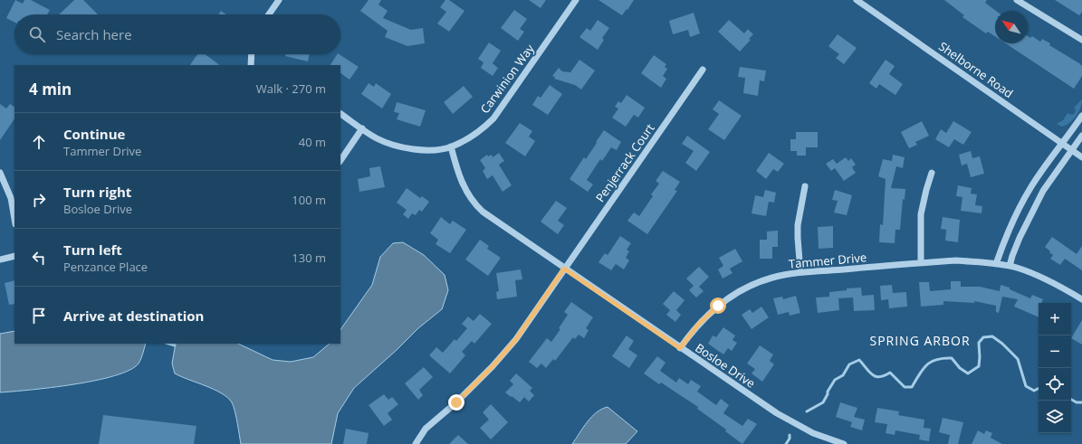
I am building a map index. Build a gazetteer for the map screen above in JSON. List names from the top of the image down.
{
  "streets": {
    "street": [
      "Shelborne Road",
      "Carwinion Way",
      "Penjerrack Court",
      "Tammer Drive",
      "Bosloe Drive"
    ]
  },
  "crossings": [
    ["Carwinion Way", "Bosloe Drive"],
    ["Penjerrack Court", "Bosloe Drive"],
    ["Tammer Drive", "Bosloe Drive"]
  ],
  "districts": ["SPRING ARBOR"],
  "north": "top left",
  "page": {
    "search": "Search here",
    "heading": ["4 min", "Walk · 270 m"],
    "list": [
      ["Continue", "Tammer Drive", "40 m"],
      ["Turn right", "Bosloe Drive", "100 m"],
      ["Turn left", "Penzance Place", "130 m"],
      "Arrive at destination"
    ],
    "map_buttons": ["+", "−"]
  }
}
